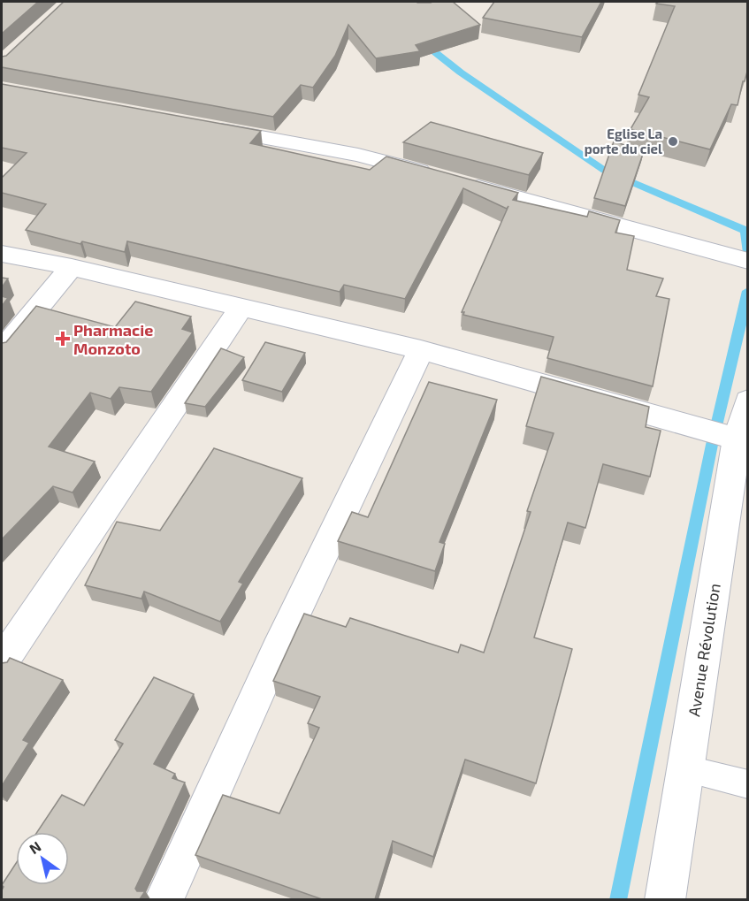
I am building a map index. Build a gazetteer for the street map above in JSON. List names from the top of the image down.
{
  "streets": {
    "street": ["Avenue Révolution"]
  },
  "places": {
    "other": ["Eglise La porte du ciel"],
    "health": ["Pharmacie Monzoto"]
  },
  "north": "top left"
}
